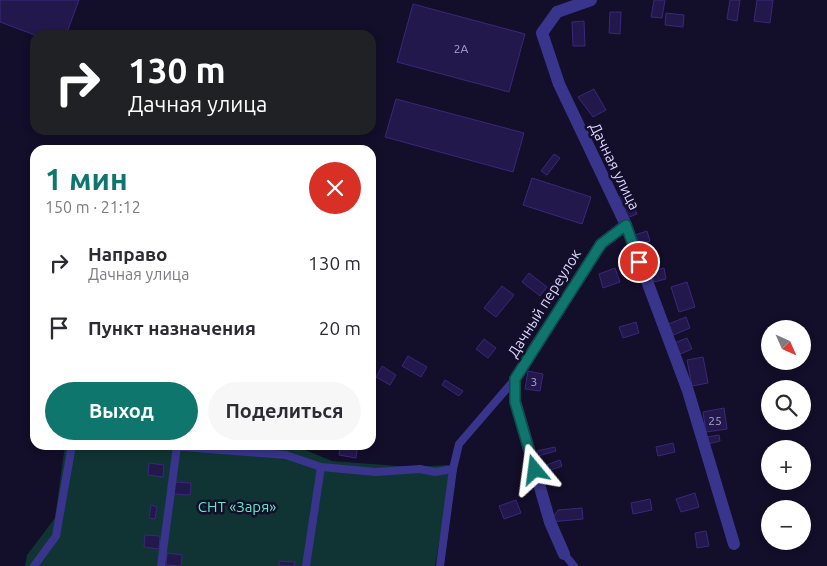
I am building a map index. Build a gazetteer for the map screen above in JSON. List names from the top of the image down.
{
  "streets": {
    "street": ["Дачная улица", "Дачный переулок"]
  },
  "crossings": [
    ["Дачная улица", "Дачный переулок"]
  ],
  "parks": ["СНТ «Заря»"],
  "house_numbers": ["2А", "3", "25"],
  "north": "bottom right",
  "page": {
    "turn": ["130 m", "Дачная улица"],
    "heading": ["1 мин", "150 m · 21:12"],
    "list": [
      {
        "name": "Направо",
        "note": "Дачная улица",
        "value": "130 m"
      },
      {
        "name": "Пункт назначения",
        "value": "20 m"
      }
    ],
    "map_buttons": ["+", "−"],
    "buttons": ["Выход", "Поделиться"]
  }
}
